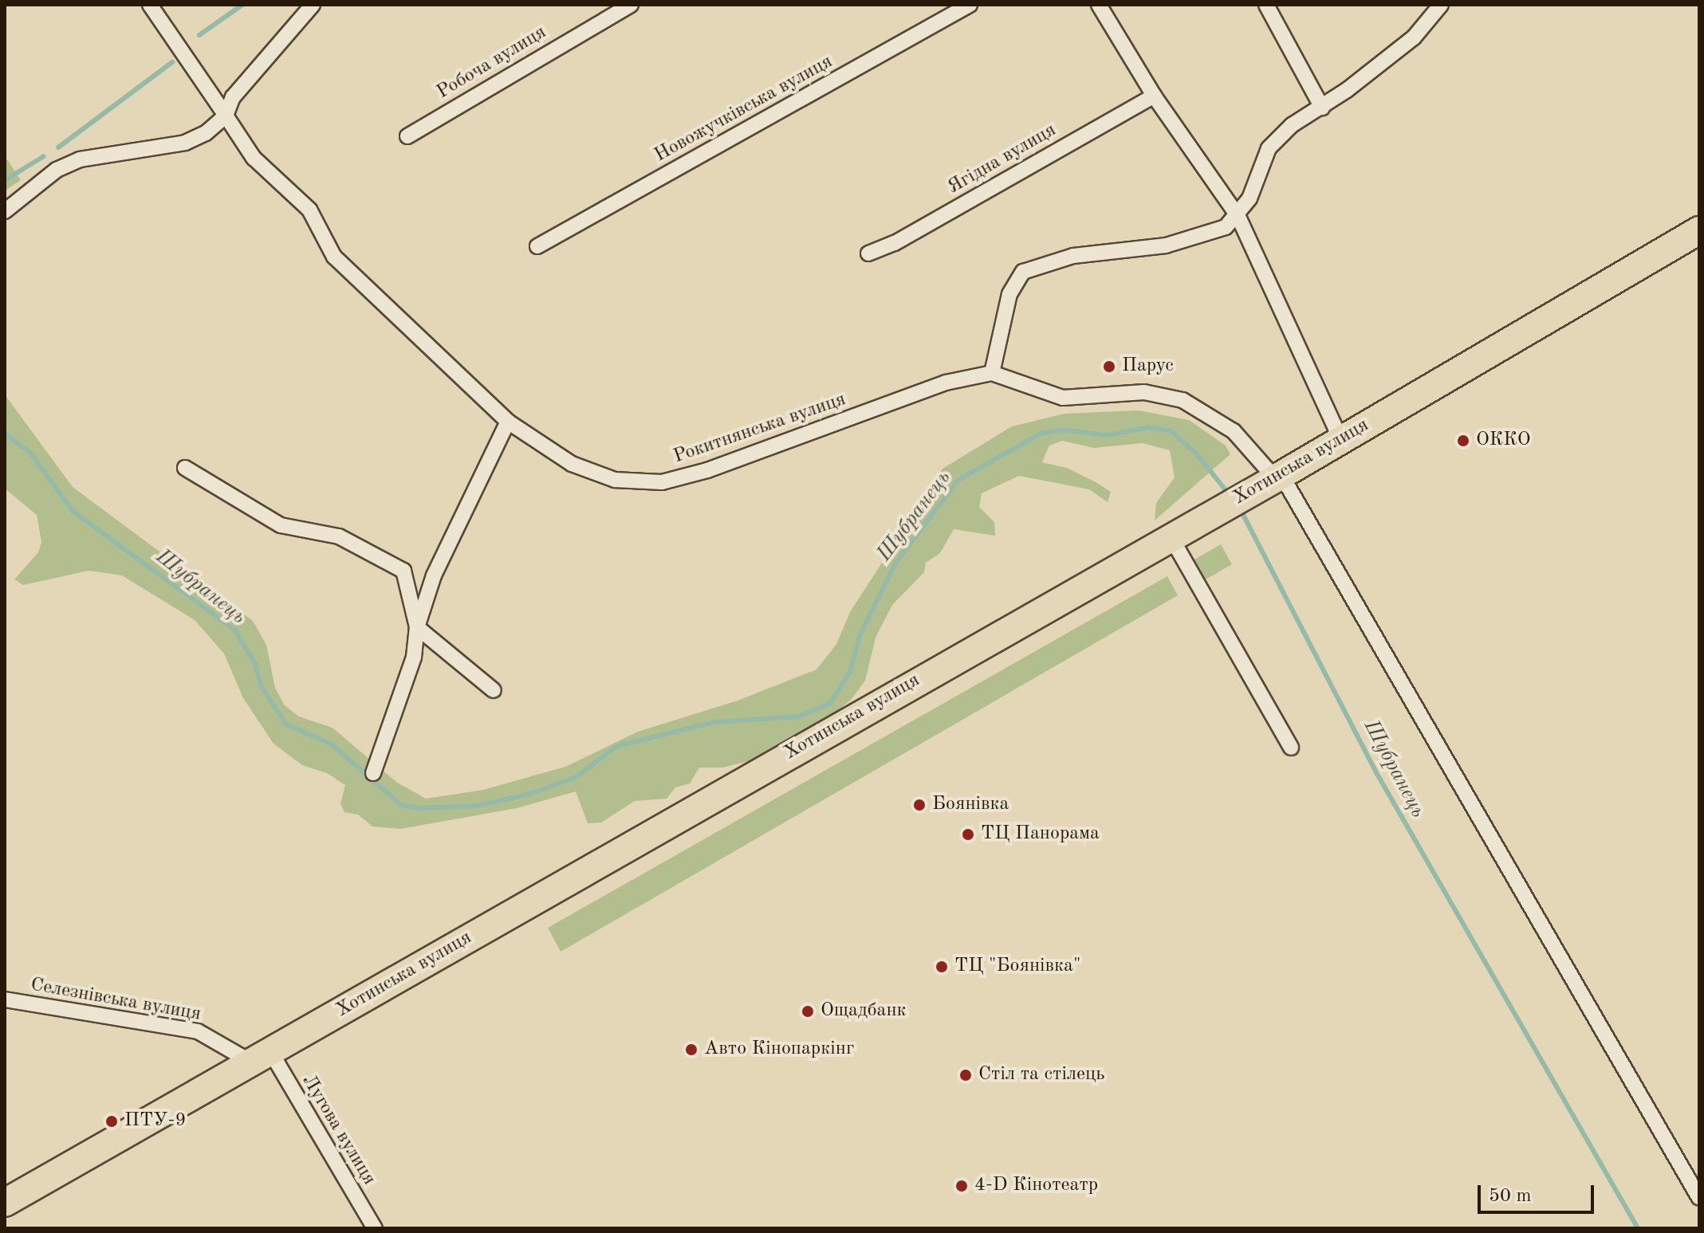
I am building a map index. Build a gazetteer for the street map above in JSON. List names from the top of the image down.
{
  "streets": {
    "highway": ["Хотинська вулиця"],
    "street": [
      "Робоча вулиця",
      "Новожучківська вулиця",
      "Ягідна вулиця",
      "Рокитнянська вулиця",
      "Селезнівська вулиця",
      "Лугова вулиця"
    ]
  },
  "crossings": [
    ["Хотинська вулиця", "Селезнівська вулиця"],
    ["Хотинська вулиця", "Лугова вулиця"],
    ["Селезнівська вулиця", "Лугова вулиця"]
  ],
  "water": ["Шубранець"],
  "places": [
    "Парус",
    "ОККО",
    "Боянівка",
    "ТЦ Панорама",
    "ТЦ \"Боянівка\"",
    "Ощадбанк",
    "Авто Кінопаркінг",
    "Стіл та стілець",
    "ПТУ-9",
    "4-D Кінотеатр"
  ],
  "scale_bar": "50 m"
}
